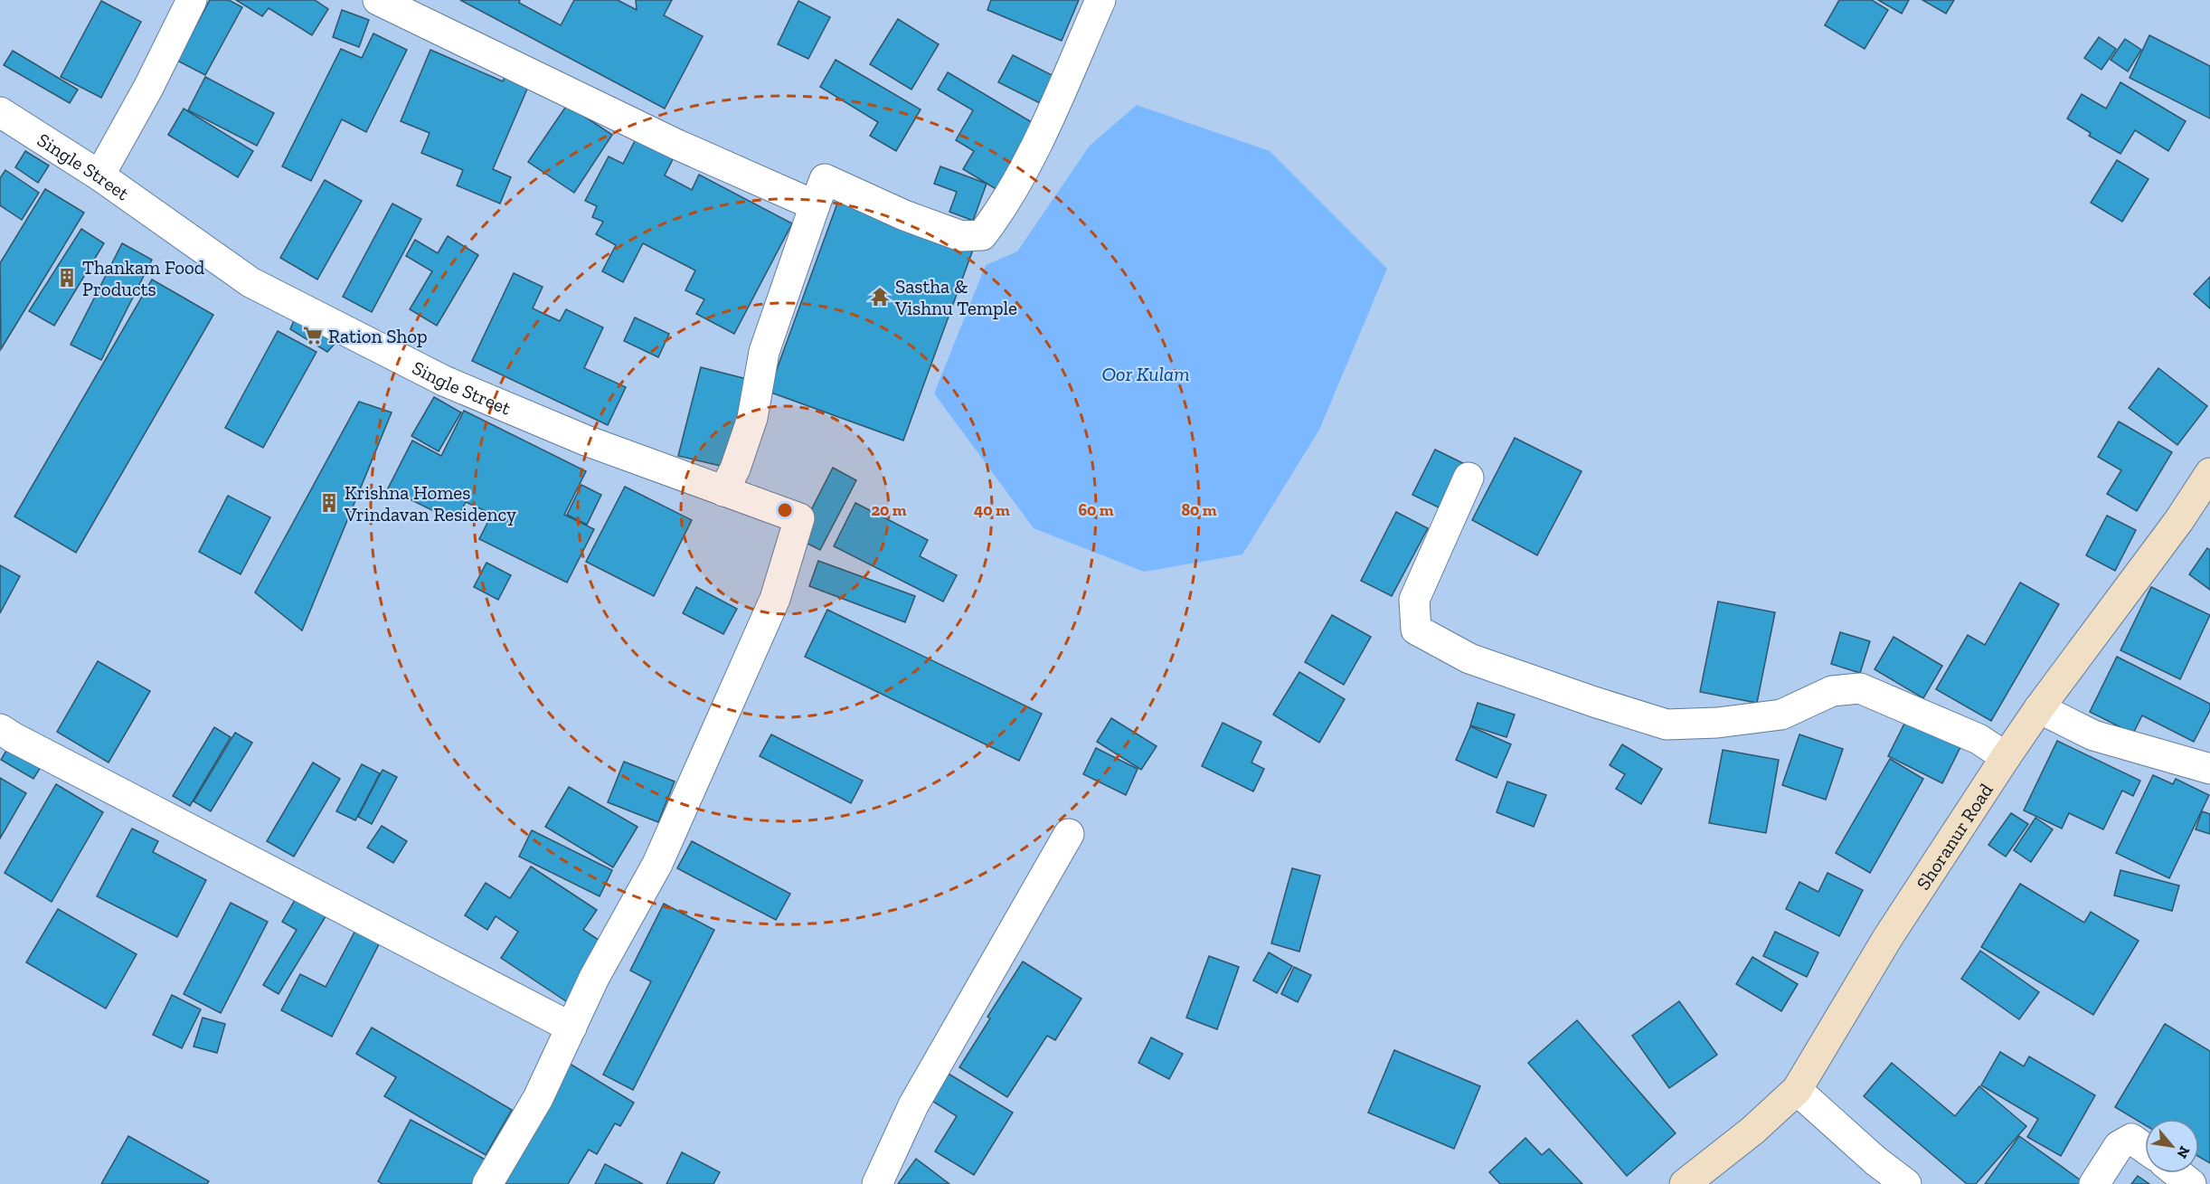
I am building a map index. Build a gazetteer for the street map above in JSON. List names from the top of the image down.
{
  "streets": {
    "main road": ["Shoranur Road"],
    "street": ["Single Street"]
  },
  "water": ["Oor Kulam"],
  "places": {
    "building": ["Thankam Food Products", "Krishna Homes Vrindavan Residency"],
    "temple": ["Sastha & Vishnu Temple"],
    "supermarket": ["Ration Shop"]
  },
  "north": "bottom right",
  "rings": [
    "20 m",
    "40 m",
    "60 m",
    "80 m"
  ]
}
